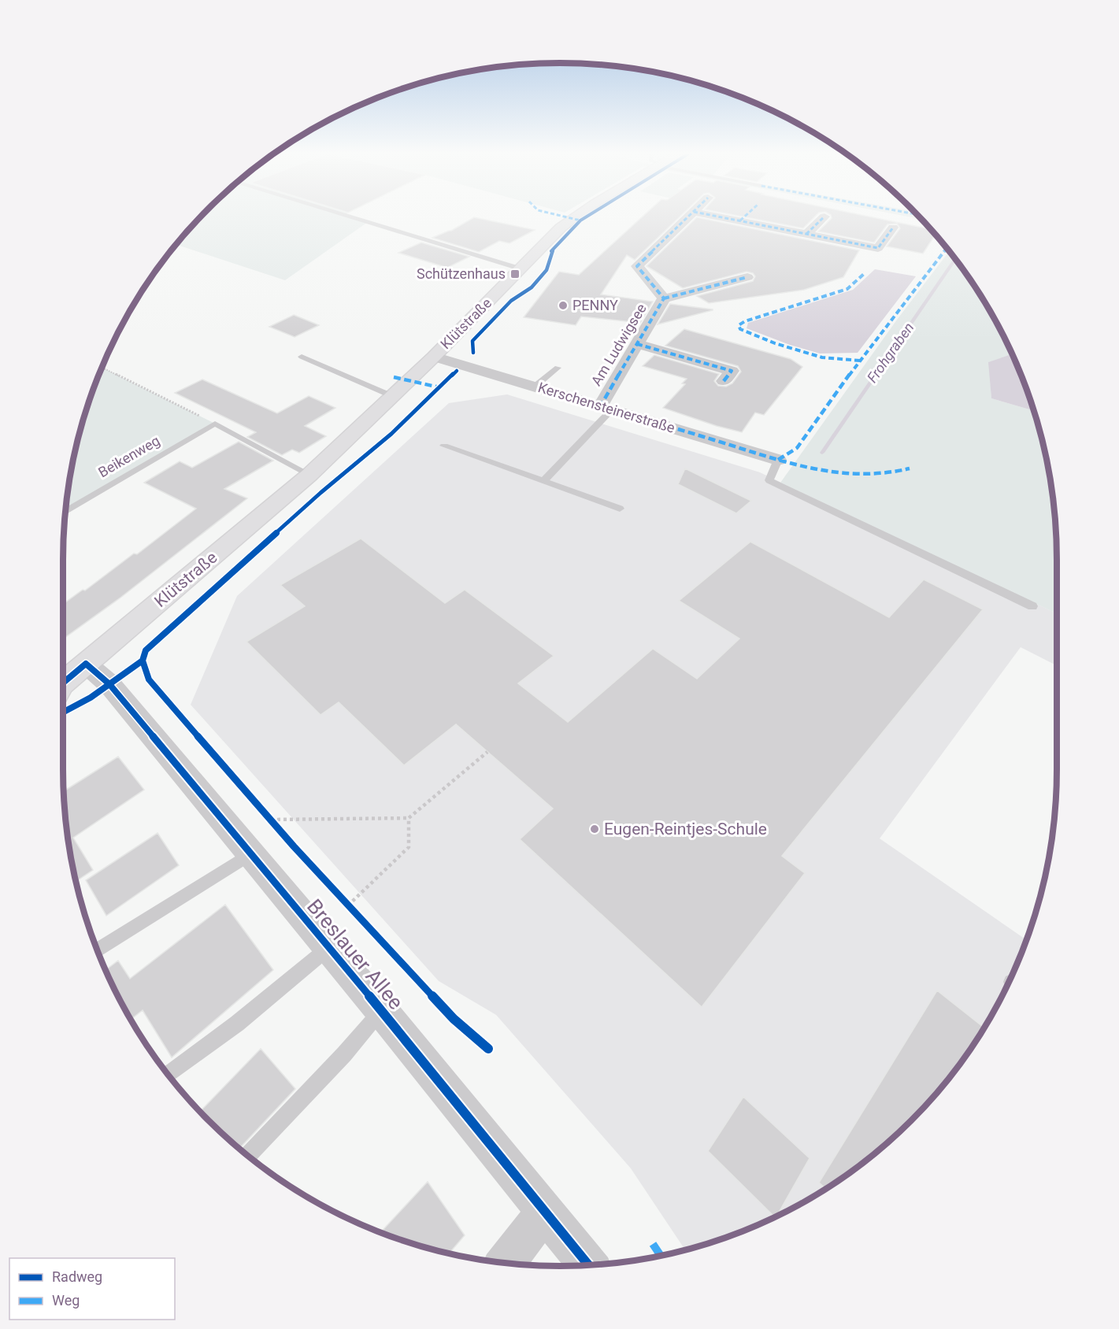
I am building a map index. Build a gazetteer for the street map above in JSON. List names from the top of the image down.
{
  "streets": {
    "main road": ["Klütstraße"],
    "street": ["Am Ludwigsee", "Kerschensteinerstraße", "Breslauer Allee"],
    "lane": ["Beikenweg"]
  },
  "crossings": [
    ["Klütstraße", "Kerschensteinerstraße"],
    ["Klütstraße", "Breslauer Allee"],
    ["Am Ludwigsee", "Kerschensteinerstraße"]
  ],
  "water": ["Frohgraben"],
  "places": {
    "transit": ["Schützenhaus"],
    "other": ["PENNY", "Eugen-Reintjes-Schule"]
  },
  "legend": ["Radweg", "Weg"]
}
